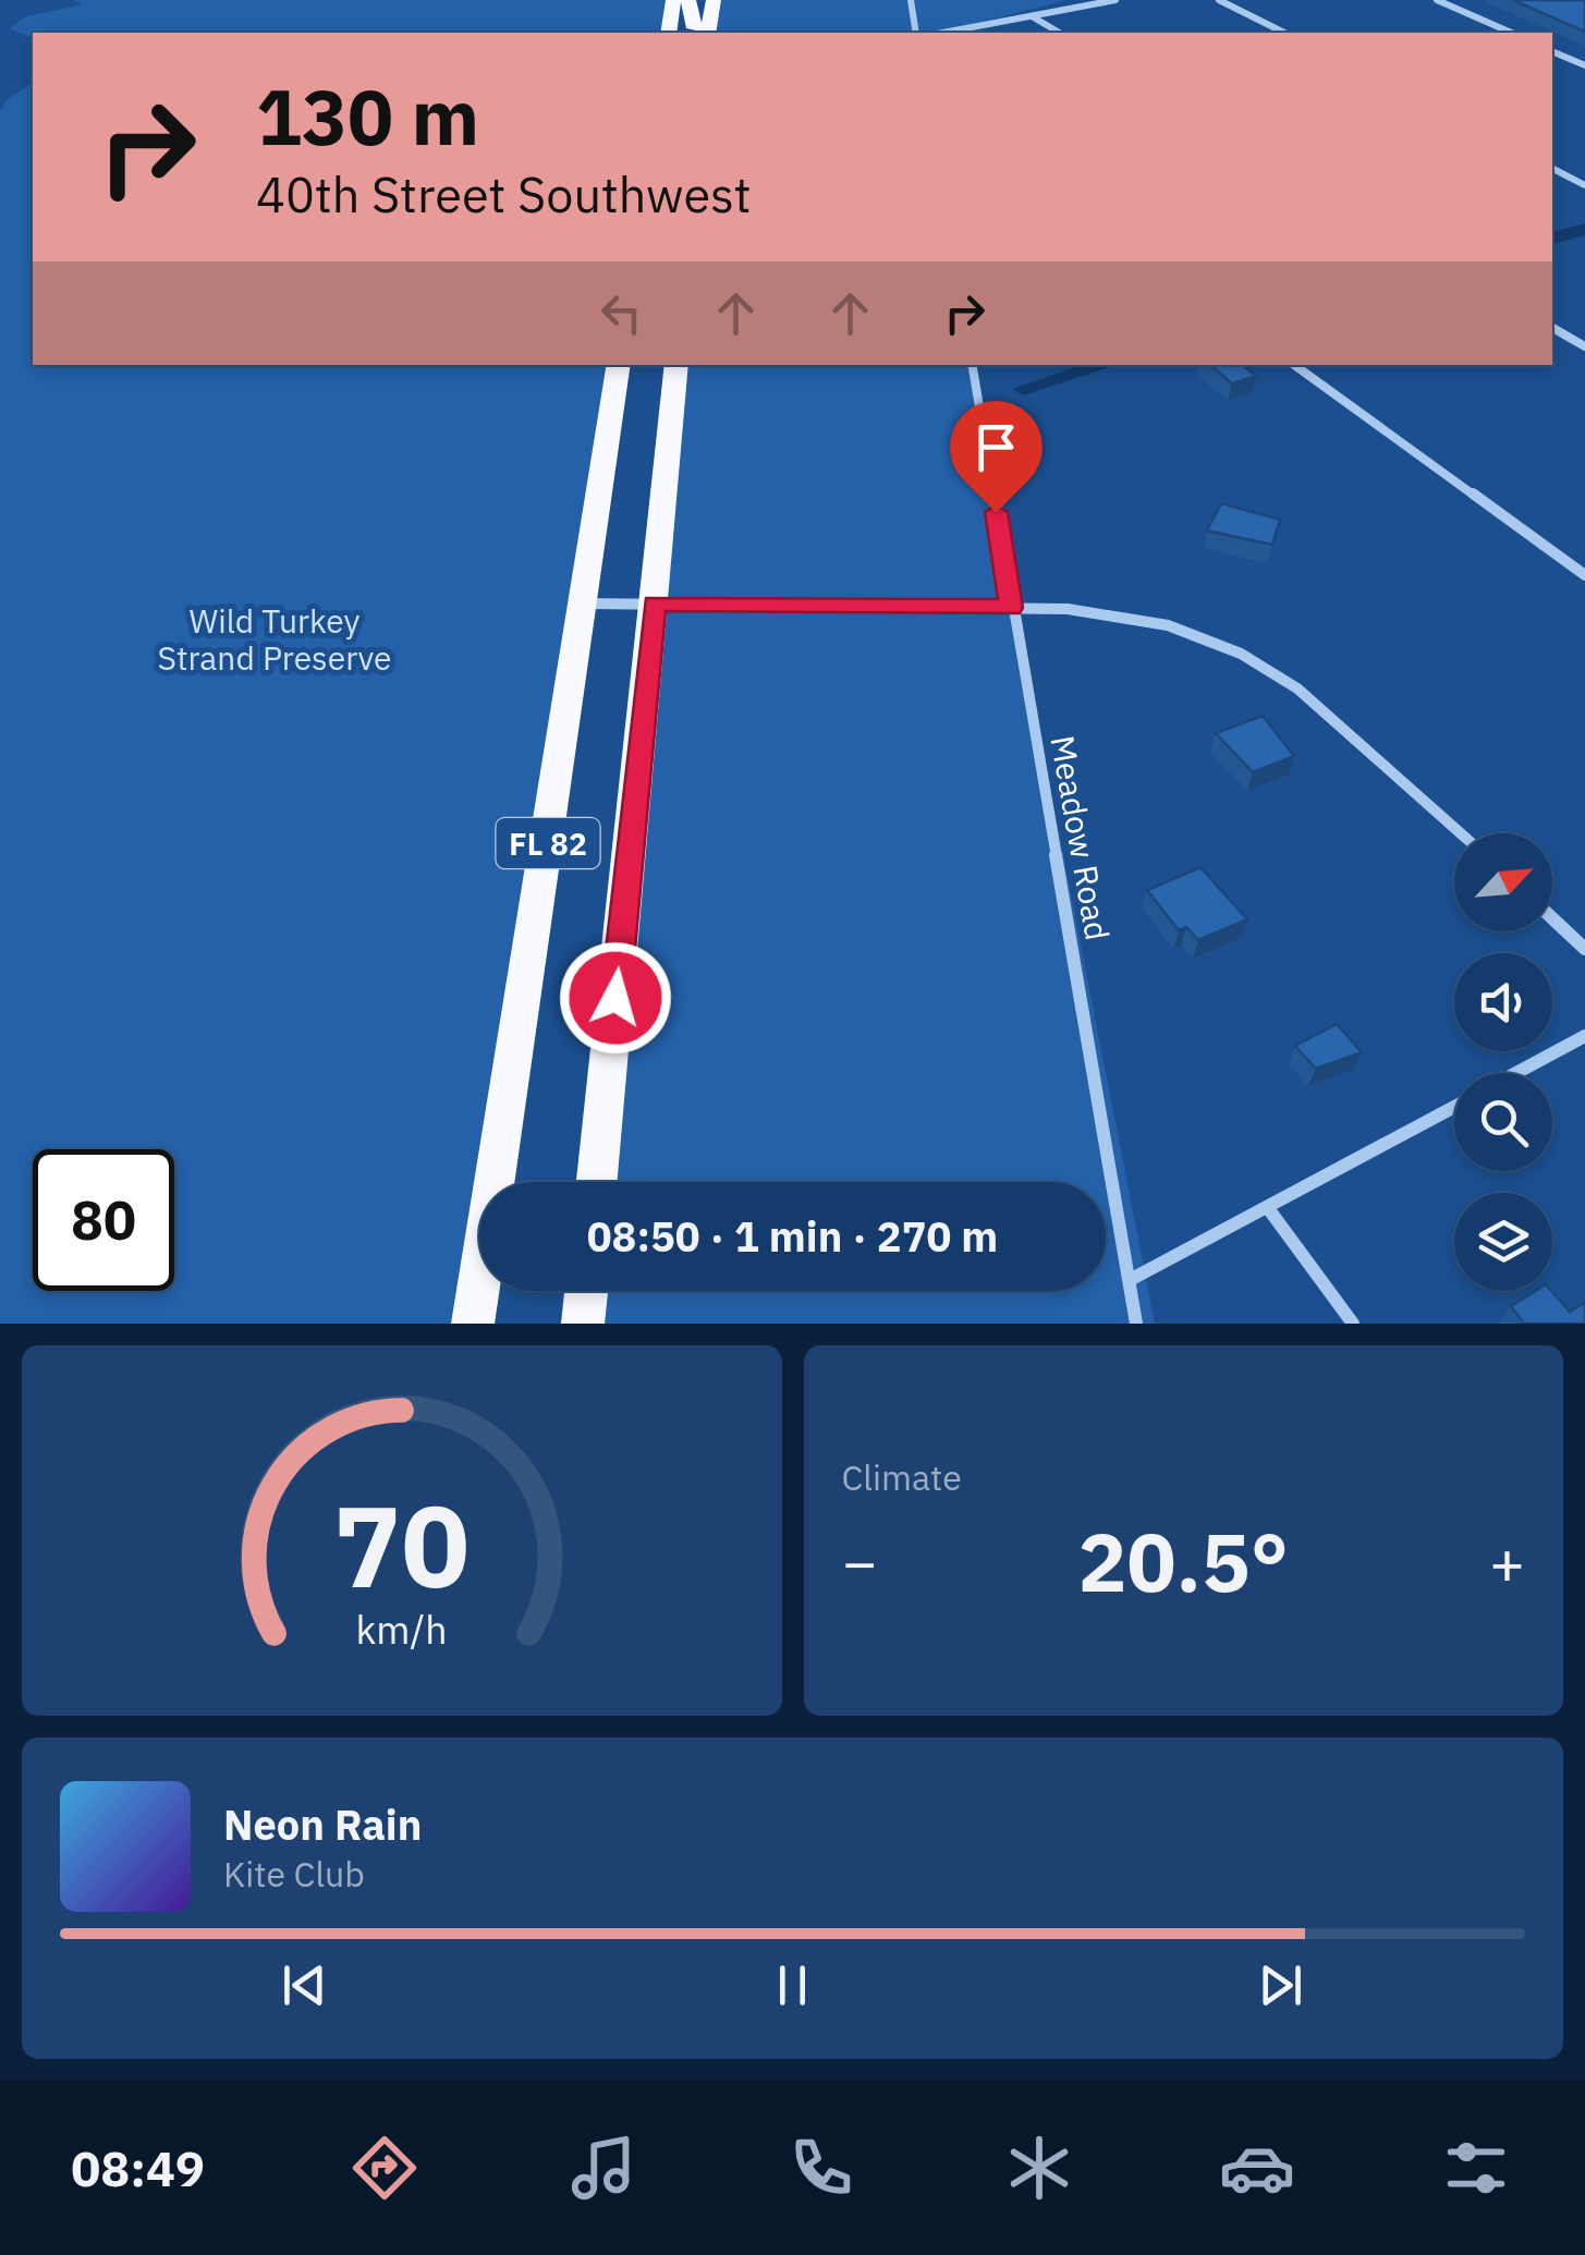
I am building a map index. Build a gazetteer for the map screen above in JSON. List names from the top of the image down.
{
  "streets": {
    "highway": ["FL 82"],
    "street": ["Meadow Road"]
  },
  "parks": ["Wild Turkey Strand Preserve"],
  "north": "top right",
  "page": {
    "turn": ["130 m", "40th Street Southwest"],
    "limit": "80",
    "trip": "08:50 · 1 min · 270 m",
    "tile": "Climate",
    "heat": ["−", "20.5°", "+"],
    "song": ["Neon Rain", "Kite Club"],
    "tabs": "08:49",
    "gauge": ["70", "km/h"]
  }
}
